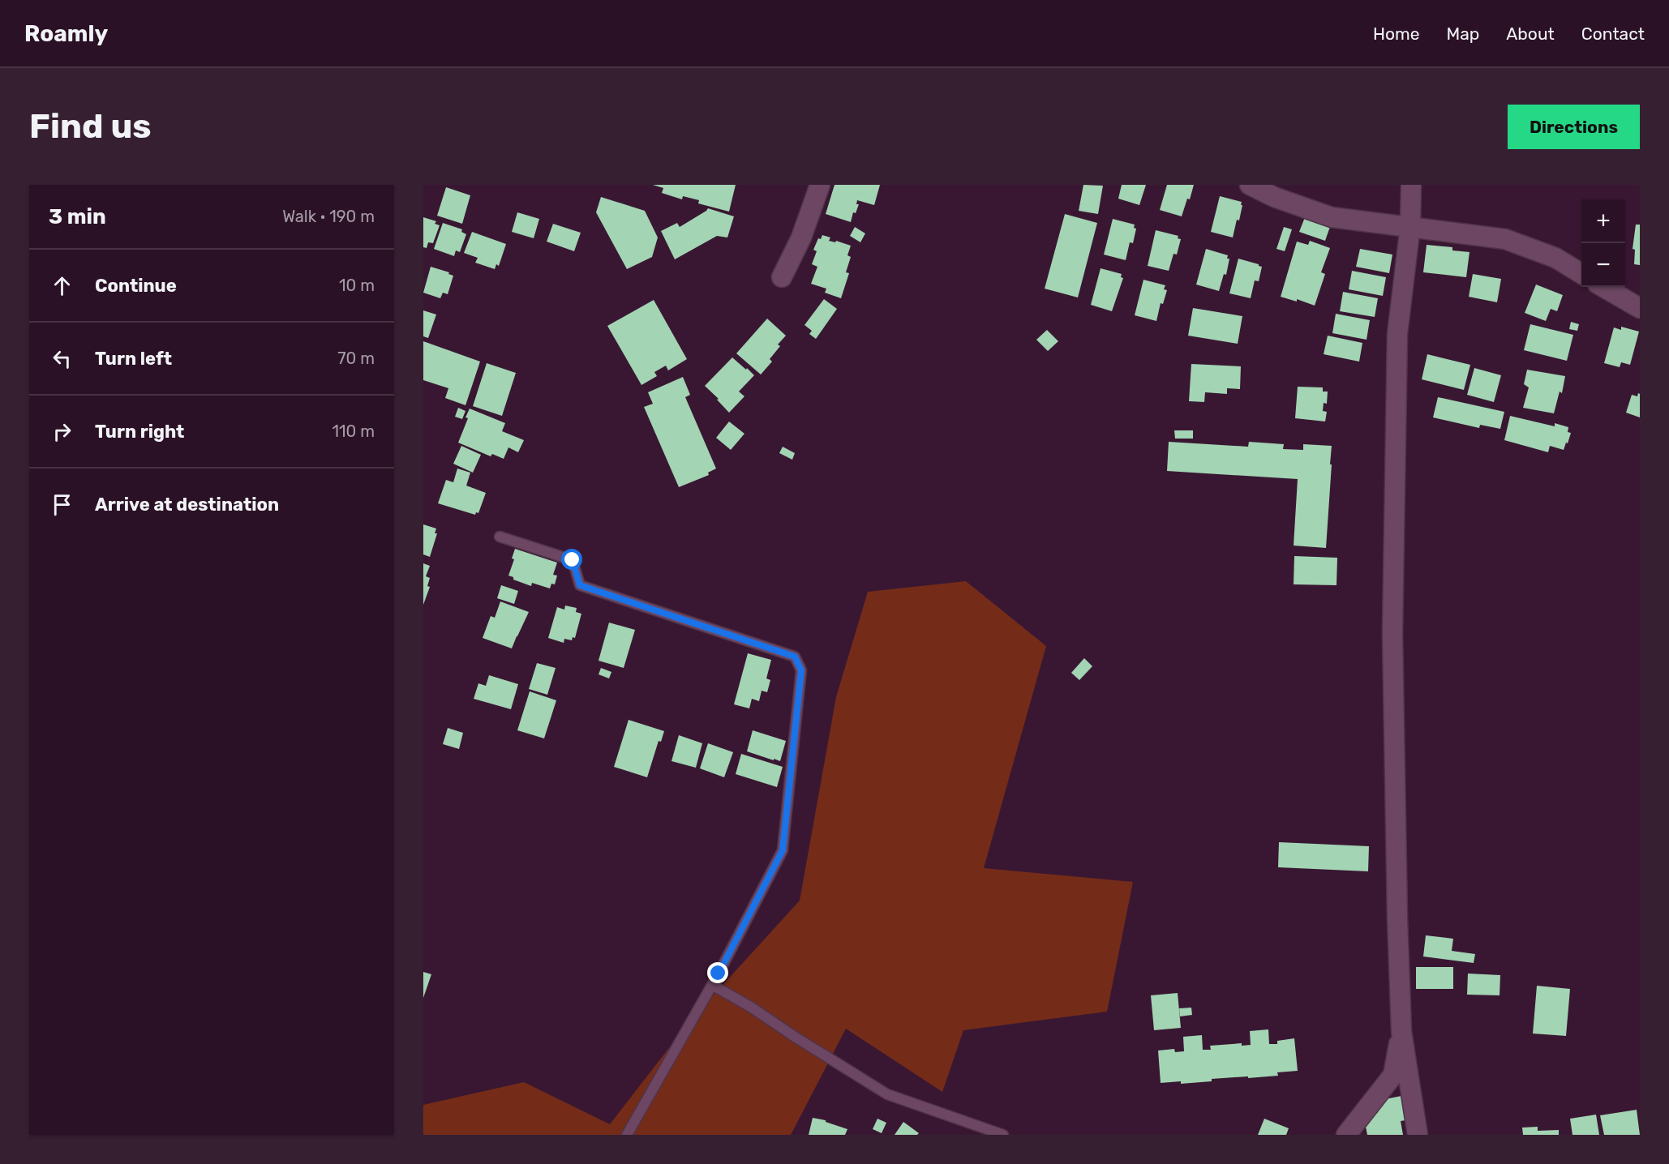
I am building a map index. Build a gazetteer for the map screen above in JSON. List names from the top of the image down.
{
  "page": {
    "header": "Roamly",
    "nav": [
      "Home",
      "Map",
      "About",
      "Contact"
    ],
    "buttons": "Directions",
    "title": "Find us",
    "heading": ["3 min", "Walk · 190 m"],
    "map_buttons": ["+", "−"],
    "list": [
      ["Continue", "10 m"],
      ["Turn left", "70 m"],
      ["Turn right", "110 m"],
      "Arrive at destination"
    ]
  }
}
